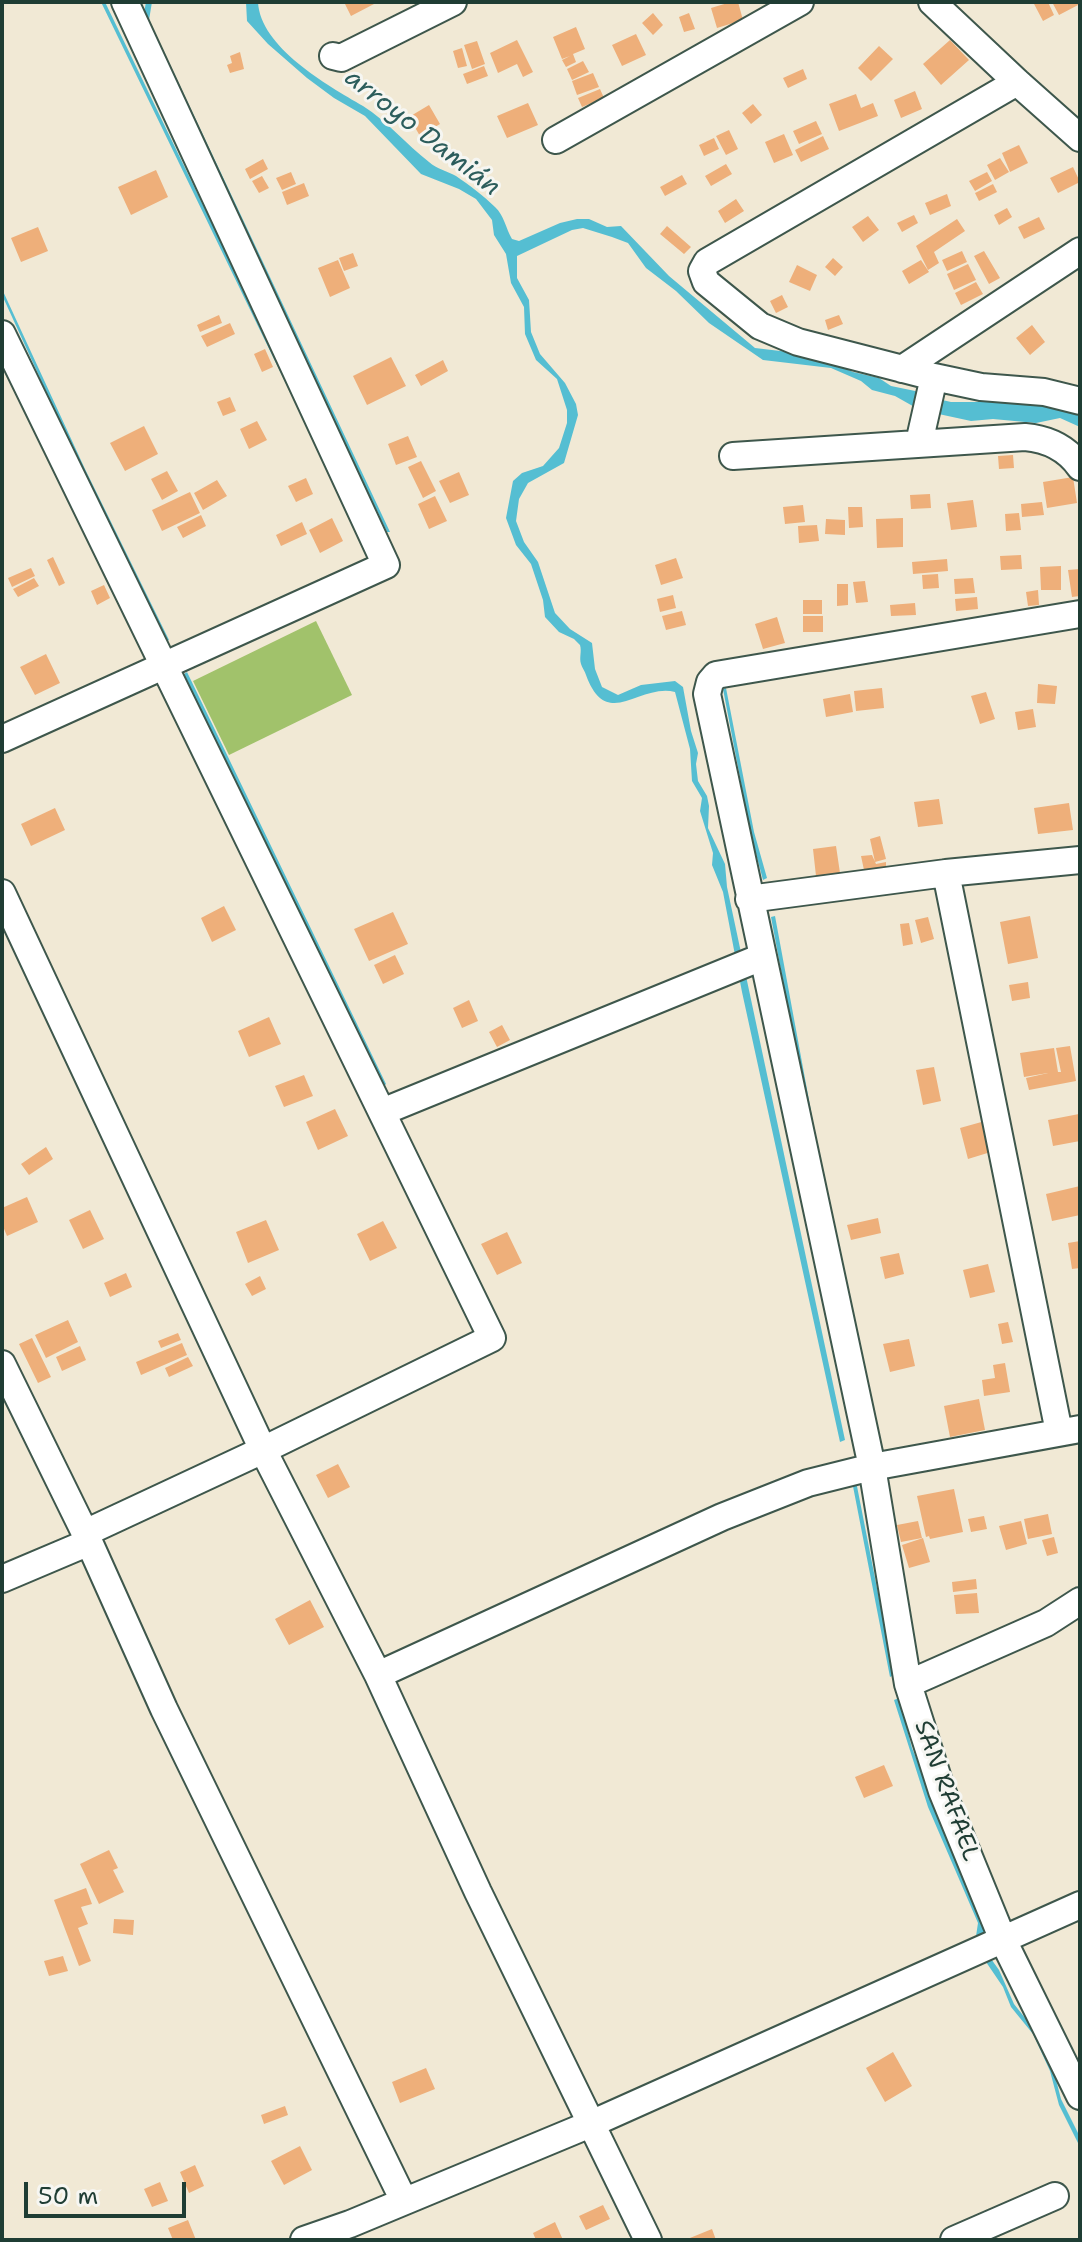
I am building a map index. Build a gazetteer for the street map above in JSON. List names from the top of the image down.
{
  "streets": {
    "street": ["SAN RAFAEL"]
  },
  "water": ["arroyo Damián"],
  "scale_bar": "50 m"
}
